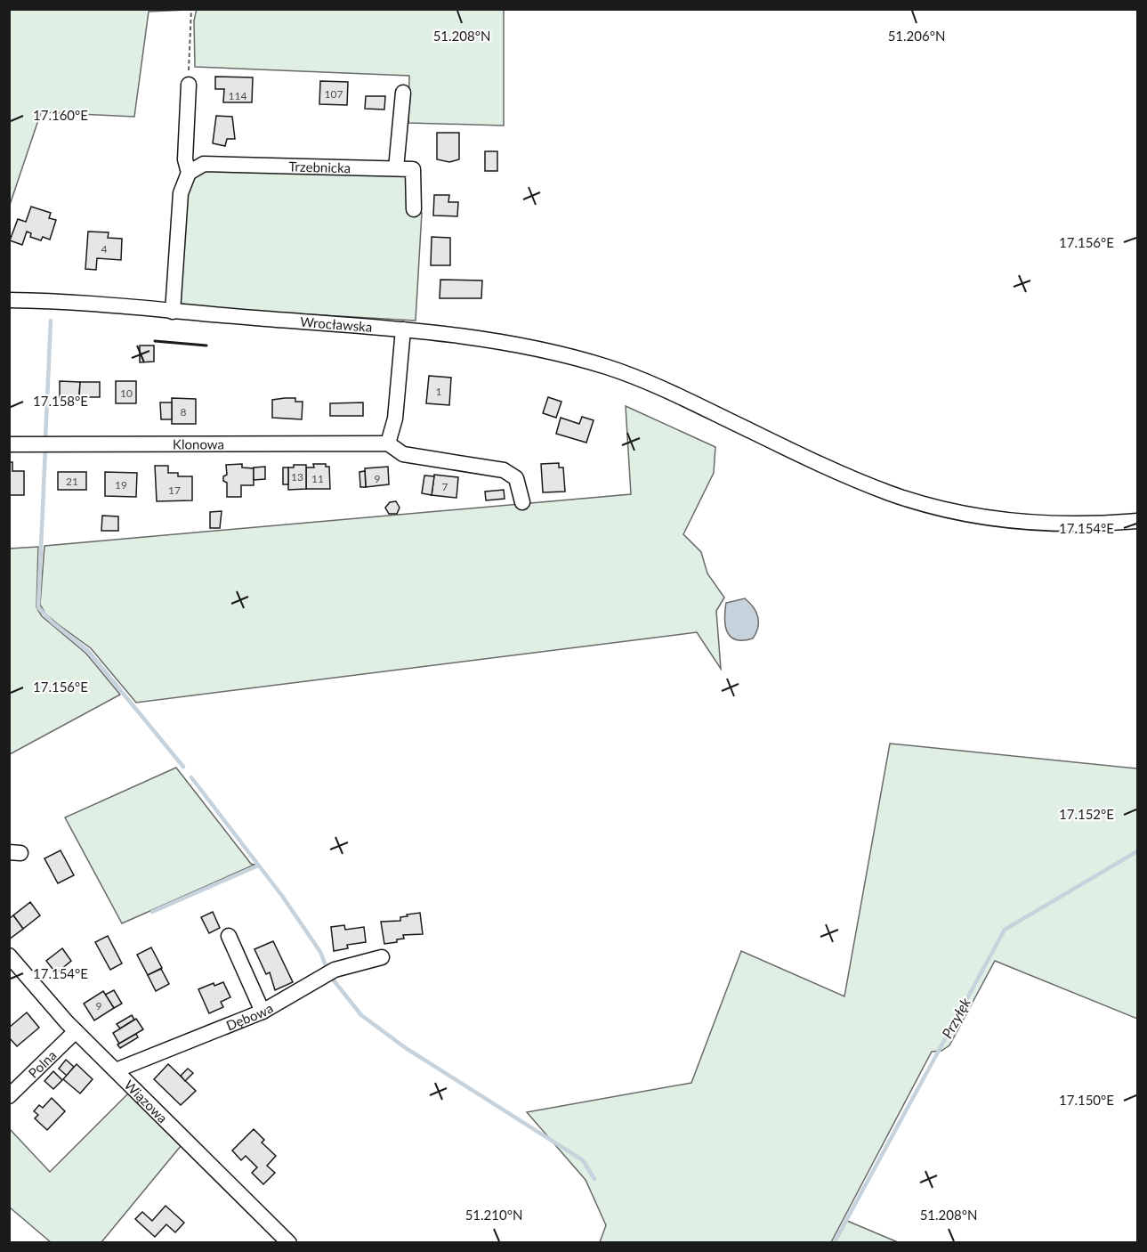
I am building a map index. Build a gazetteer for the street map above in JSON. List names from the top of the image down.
{
  "streets": {
    "street": [
      "Trzebnicka",
      "Wrocławska",
      "Klonowa",
      "Dębowa",
      "Polna",
      "Wiązowa"
    ]
  },
  "crossings": [
    ["Dębowa", "Wiązowa"],
    ["Polna", "Wiązowa"]
  ],
  "water": ["Przyłęk"],
  "house_numbers": [
    "107",
    "114",
    "4",
    "1",
    "10",
    "8",
    "13",
    "11",
    "9",
    "21",
    "19",
    "7",
    "17",
    "9"
  ],
  "coordinates": [
    "51.208°N",
    "51.206°N",
    "17.160°E",
    "17.156°E",
    "17.158°E",
    "17.154°E",
    "17.152°E",
    "17.150°E",
    "51.210°N"
  ]
}
